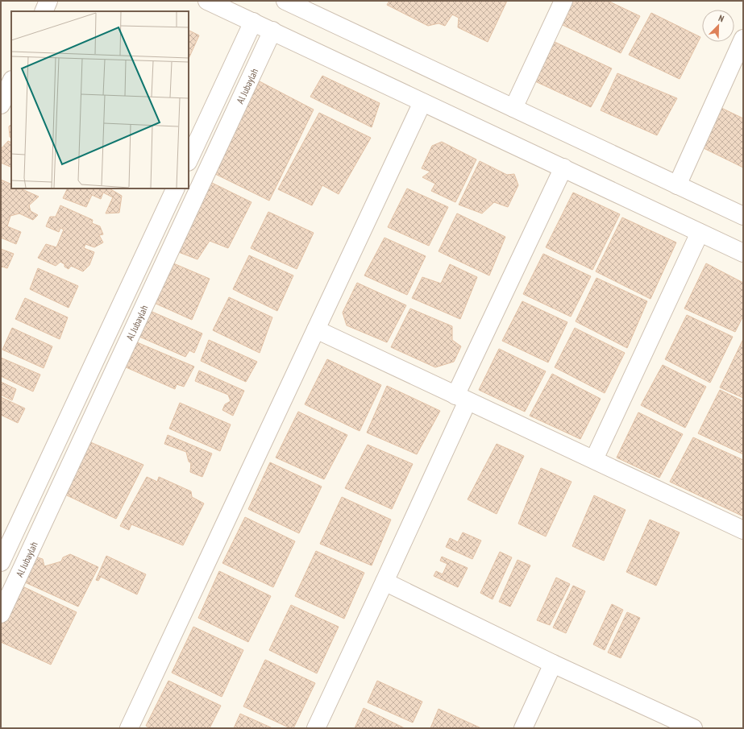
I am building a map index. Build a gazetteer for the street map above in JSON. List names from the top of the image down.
{
  "streets": {
    "street": ["Al Jubaylah"]
  },
  "north": "top right"
}
